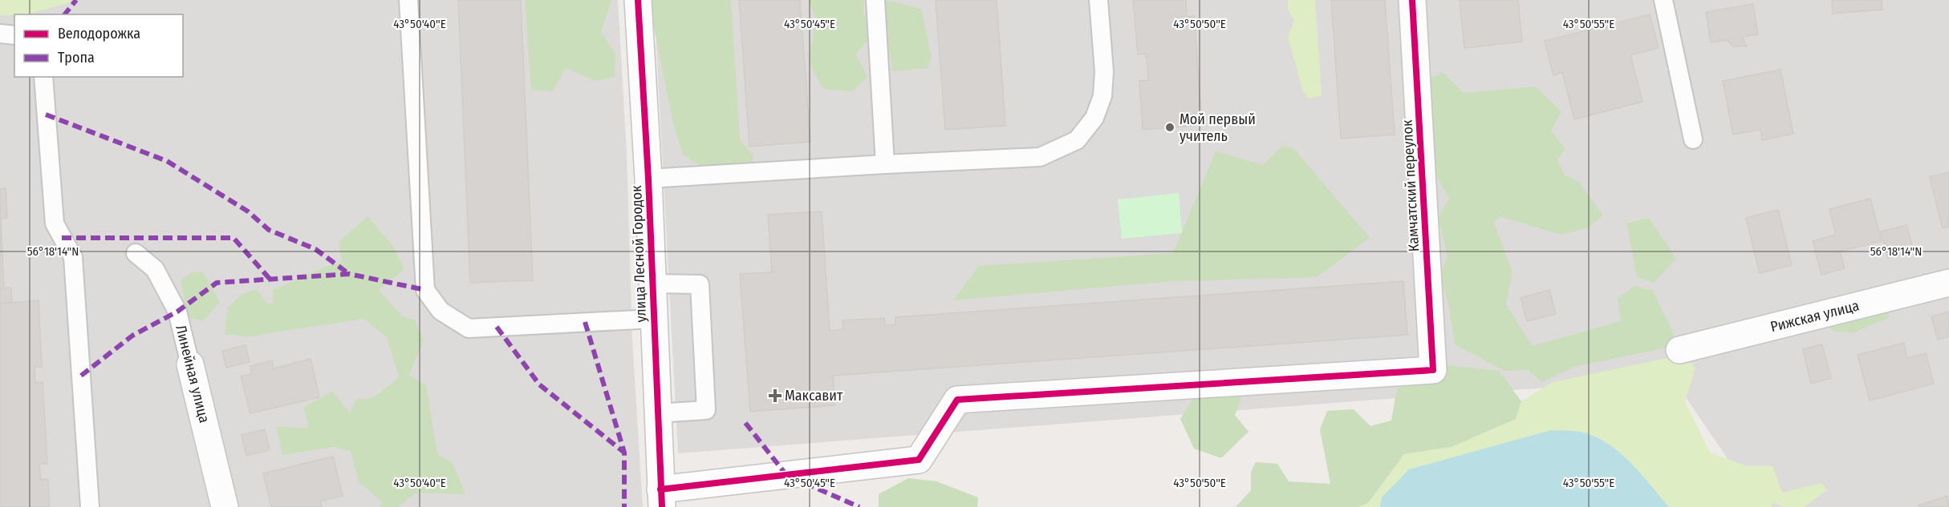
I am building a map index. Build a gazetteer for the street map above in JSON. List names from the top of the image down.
{
  "streets": {
    "street": [
      "Камчатский переулок",
      "улица Лесной Городок",
      "Рижская улица",
      "Линейная улица"
    ]
  },
  "crossings": [
    ["Камчатский переулок", "улица Лесной Городок"]
  ],
  "places": {
    "other": ["Мой первый учитель"],
    "health": ["Максавит"]
  },
  "legend": ["Велодорожка", "Тропа"],
  "coordinates": [
    "43°50'40\"E",
    "43°50'45\"E",
    "43°50'50\"E",
    "43°50'55\"E",
    "56°18'14\"N"
  ]
}
